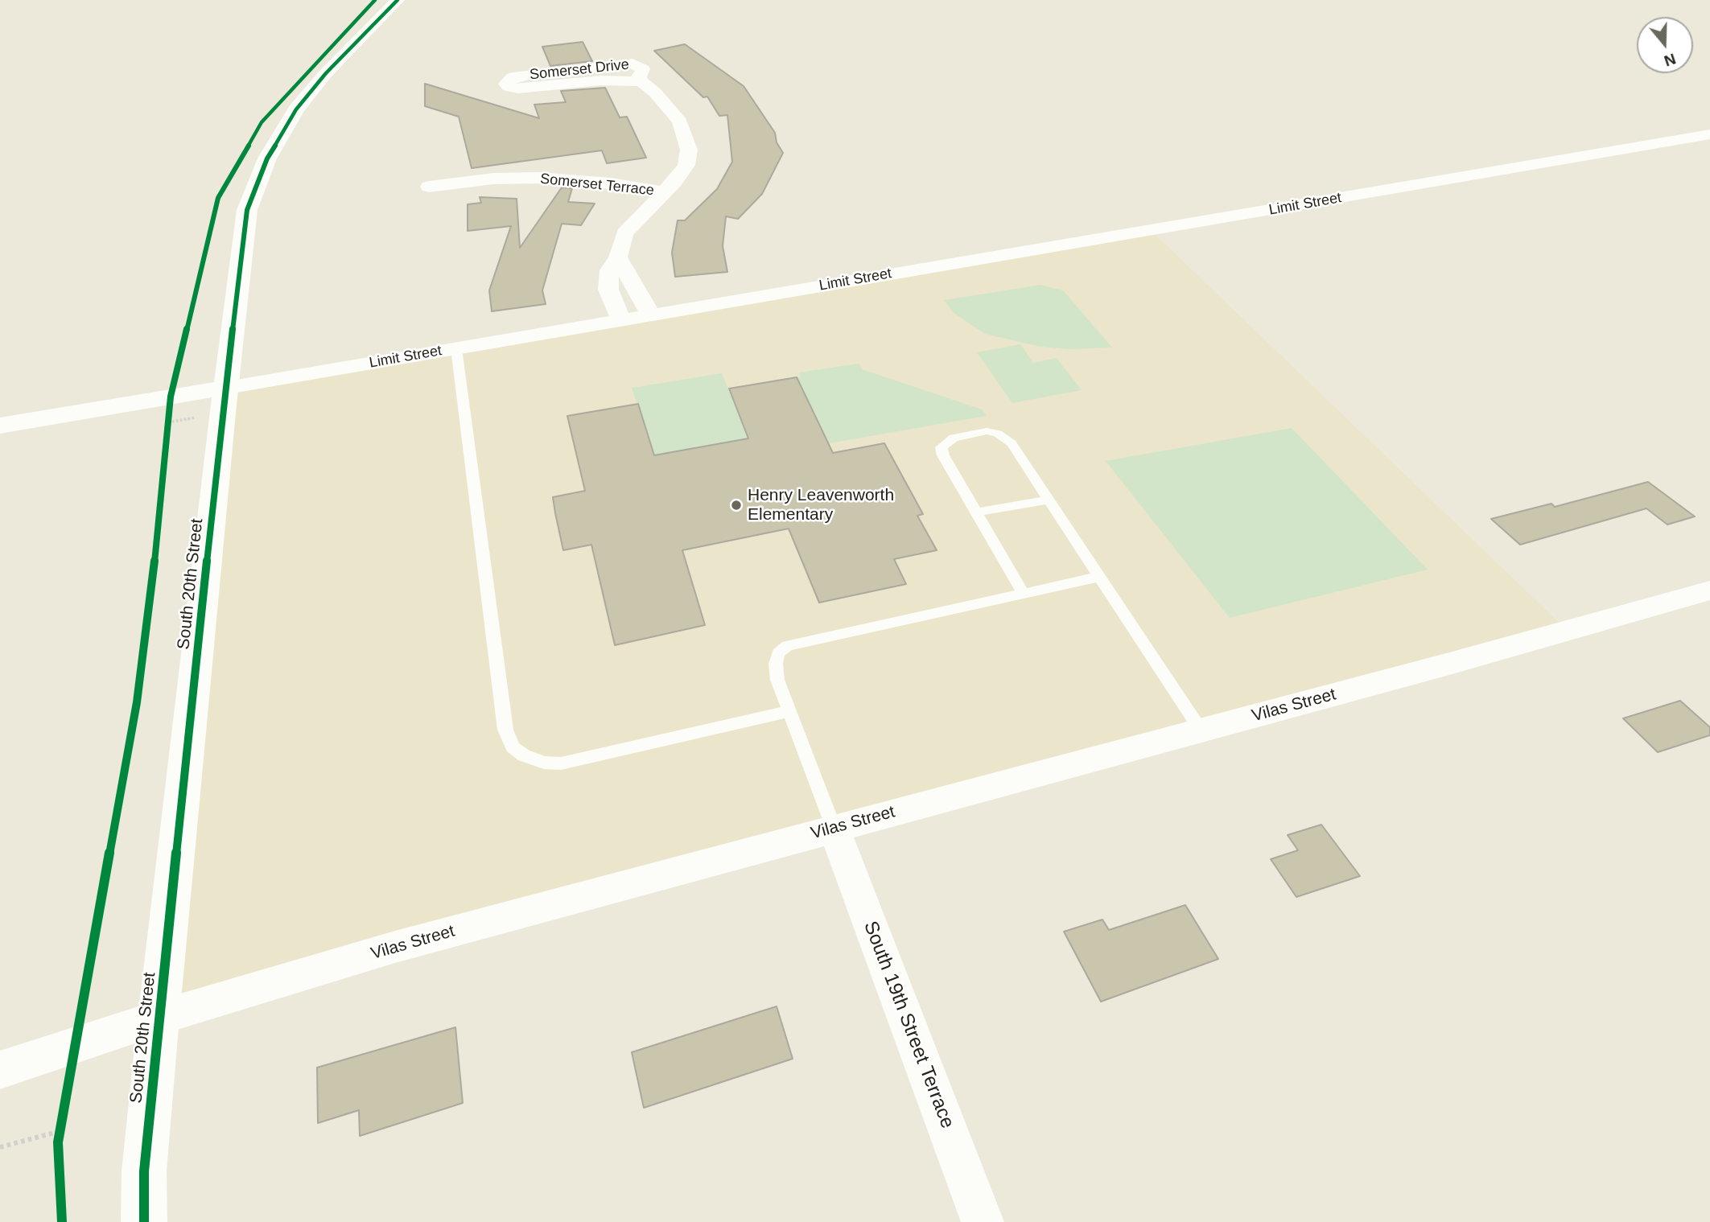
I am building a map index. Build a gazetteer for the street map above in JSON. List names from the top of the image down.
{
  "streets": {
    "main road": ["Limit Street", "South 20th Street"],
    "street": [
      "Somerset Drive",
      "Somerset Terrace",
      "Vilas Street",
      "South 19th Street Terrace"
    ]
  },
  "crossings": [
    ["Somerset Drive", "Somerset Terrace"],
    ["Somerset Drive", "Limit Street"],
    ["Limit Street", "South 20th Street"],
    ["South 20th Street", "Vilas Street"],
    ["Vilas Street", "South 19th Street Terrace"]
  ],
  "places": ["Henry Leavenworth Elementary"],
  "north": "bottom"
}
